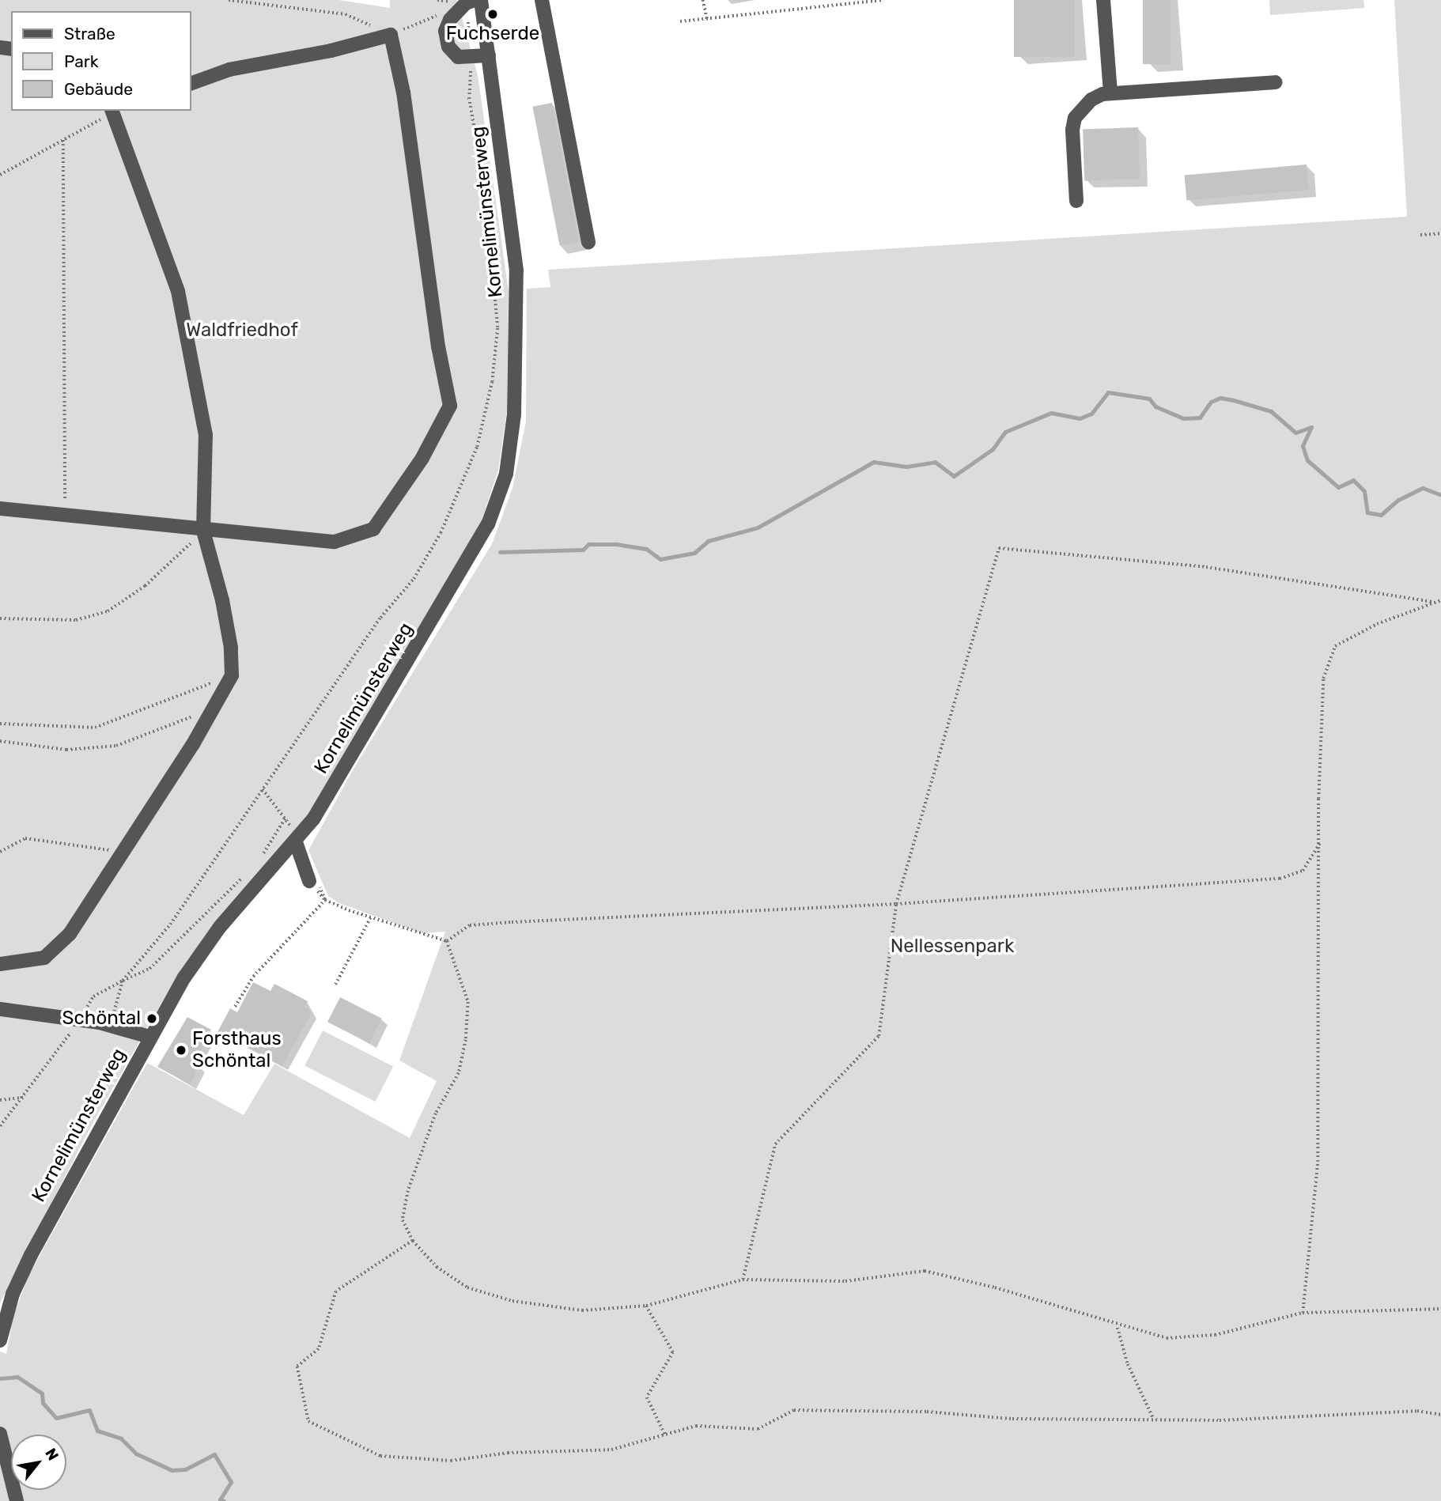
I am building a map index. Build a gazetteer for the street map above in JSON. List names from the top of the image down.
{
  "streets": {
    "street": ["Kornelimünsterweg"]
  },
  "parks": ["Waldfriedhof", "Nellessenpark"],
  "places": ["Fuchserde", "Schöntal", "Forsthaus Schöntal"],
  "legend": ["Straße", "Park", "Gebäude"],
  "north": "top right"
}
